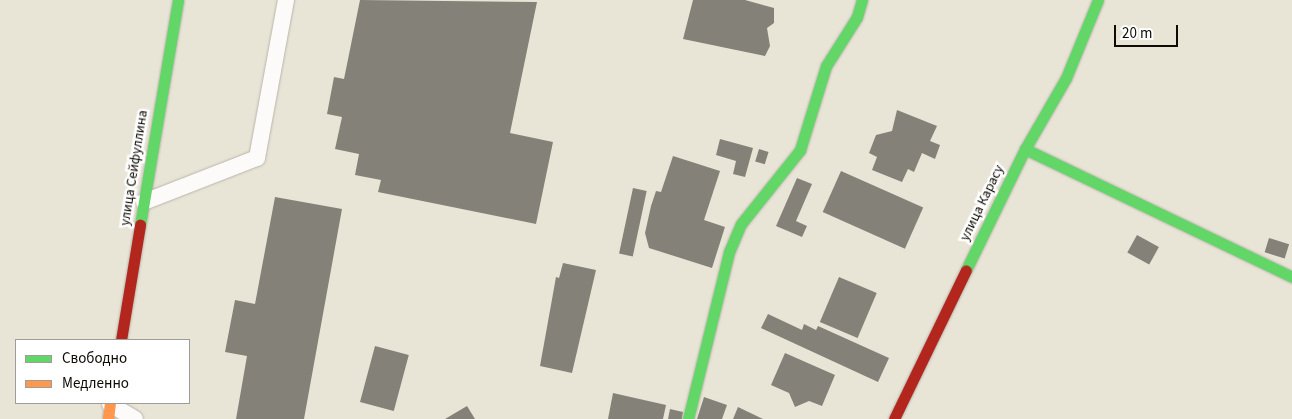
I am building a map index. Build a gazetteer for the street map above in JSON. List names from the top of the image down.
{
  "streets": {
    "street": ["улица Сейфуллина", "улица Карасу"]
  },
  "legend": ["Свободно", "Медленно"],
  "scale_bar": "20 m"
}
